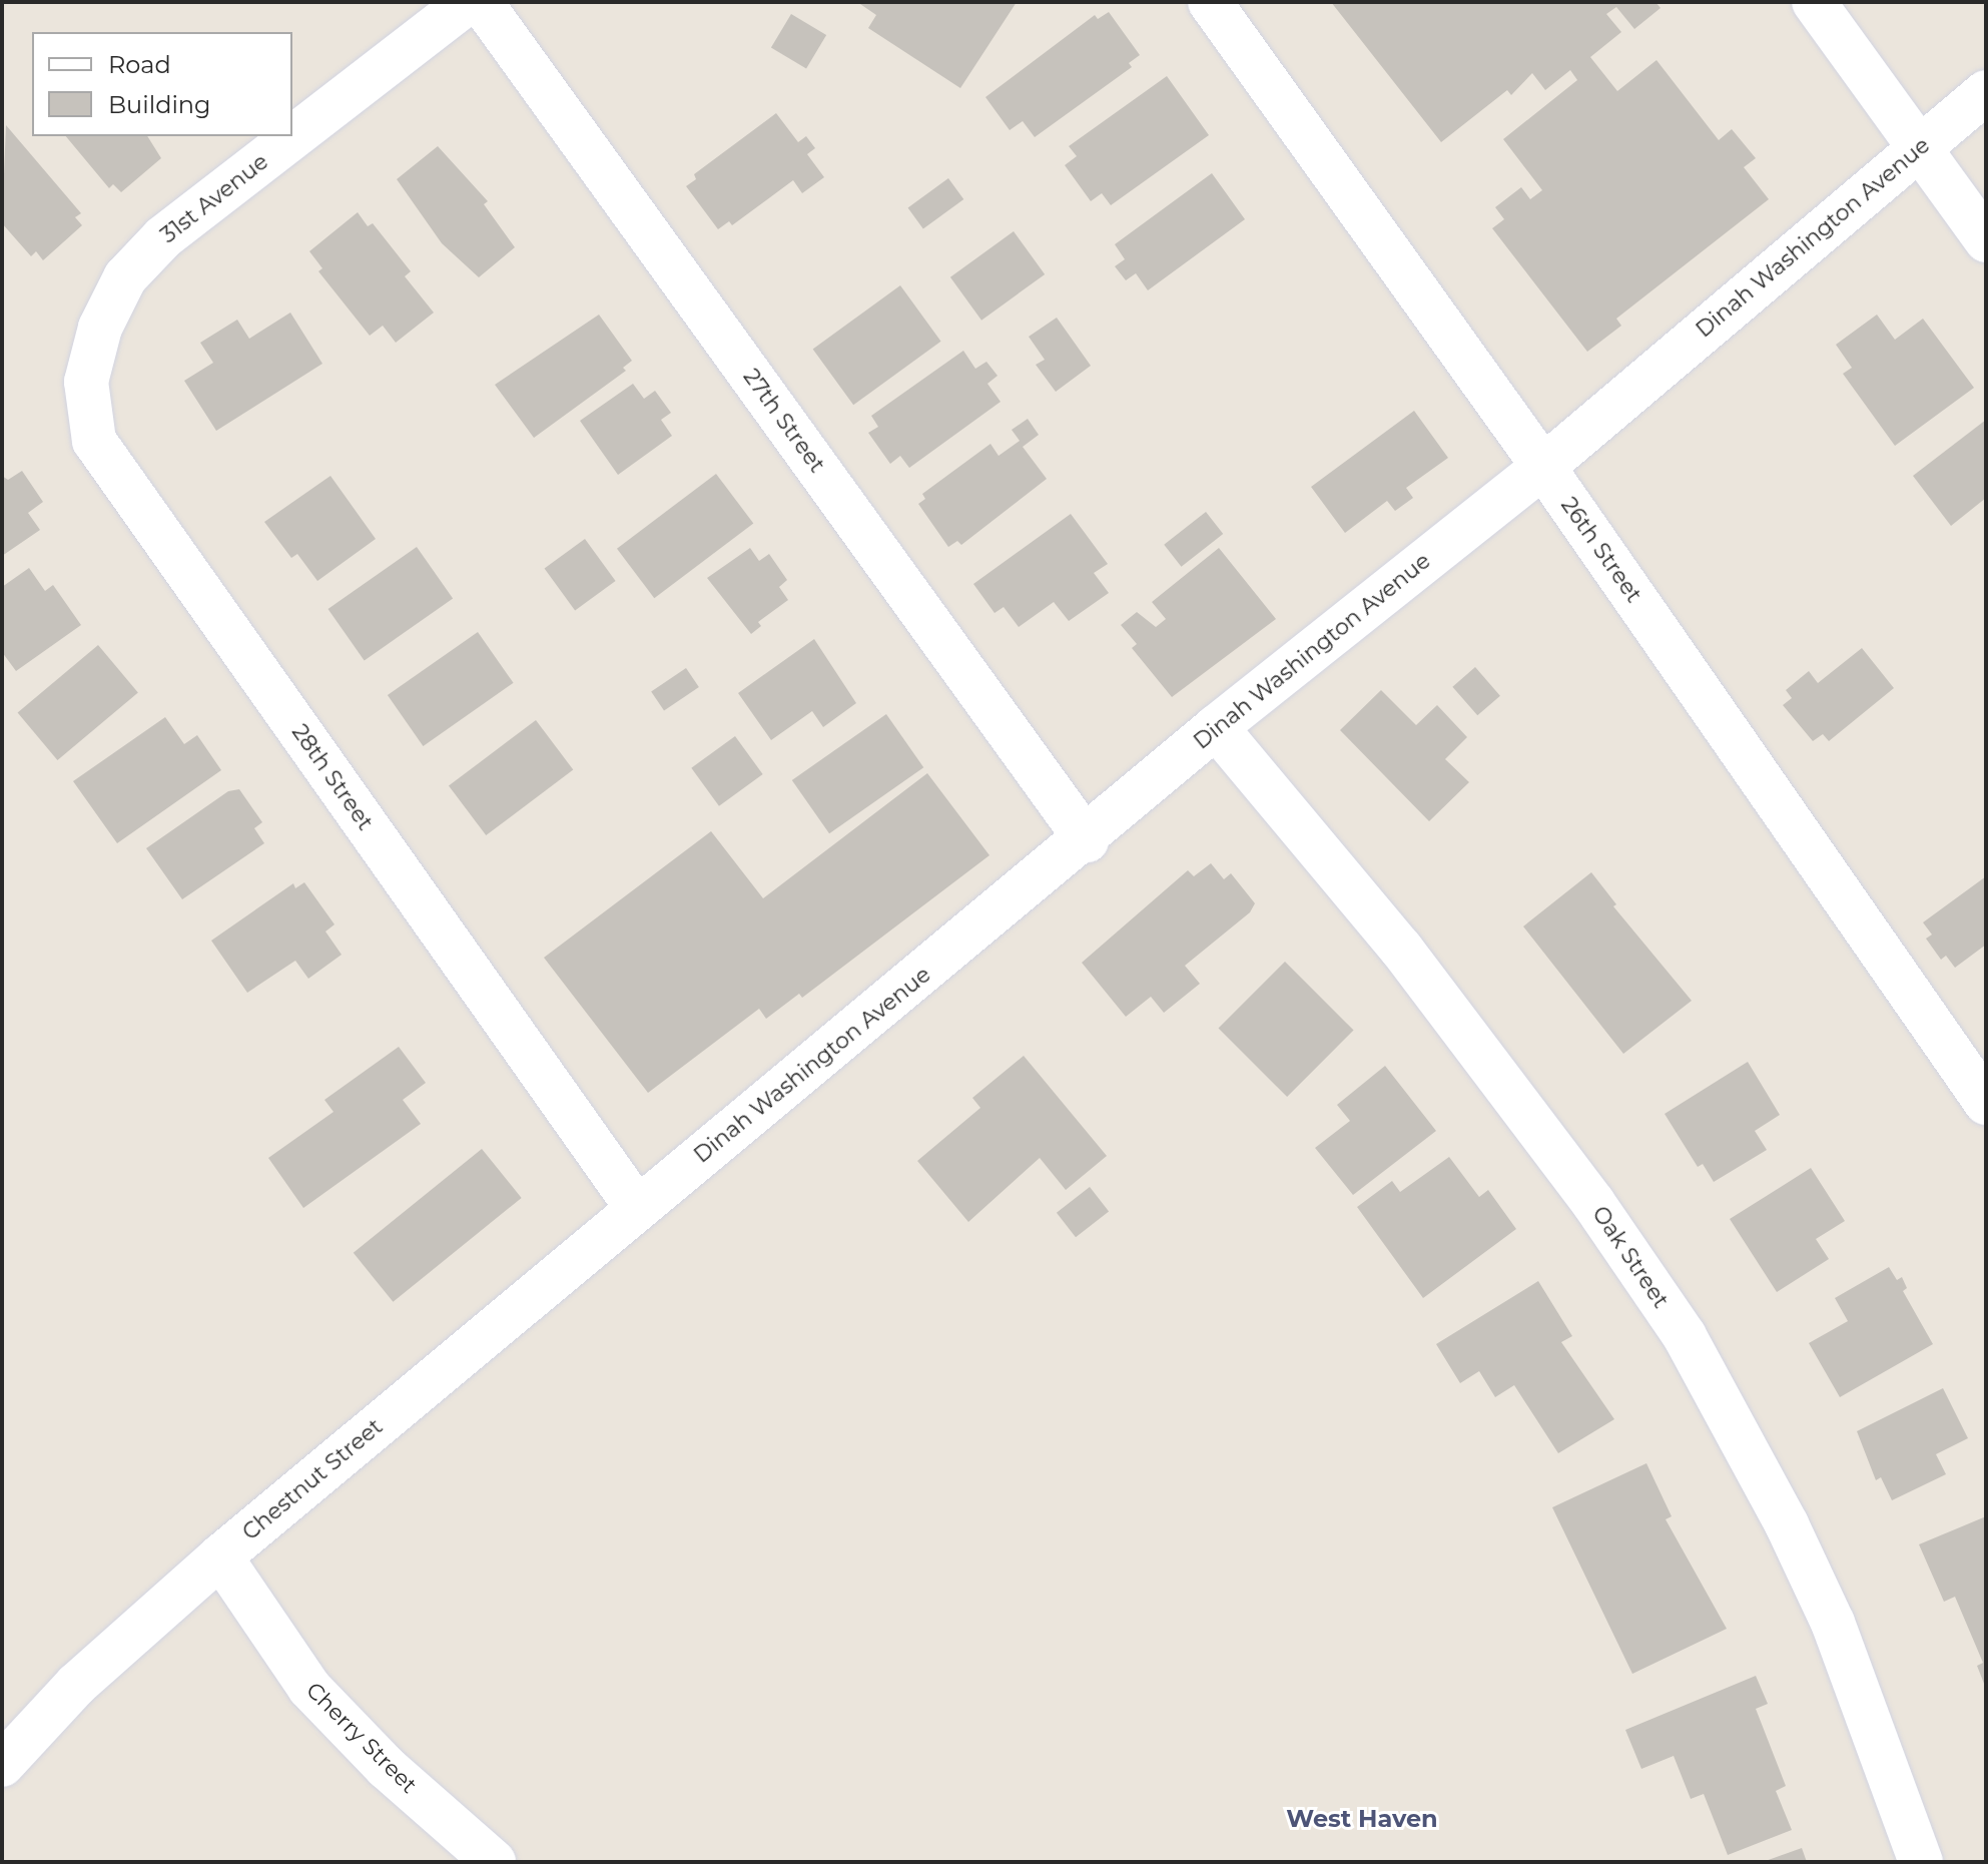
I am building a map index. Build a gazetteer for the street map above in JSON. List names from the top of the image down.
{
  "streets": {
    "street": [
      "31st Avenue",
      "Dinah Washington Avenue",
      "27th Street",
      "26th Street",
      "28th Street",
      "Oak Street",
      "Chestnut Street",
      "Cherry Street"
    ]
  },
  "crossings": [
    ["31st Avenue", "28th Street"],
    ["Dinah Washington Avenue", "27th Street"],
    ["Dinah Washington Avenue", "26th Street"],
    ["Dinah Washington Avenue", "28th Street"],
    ["Dinah Washington Avenue", "Oak Street"],
    ["Dinah Washington Avenue", "Chestnut Street"],
    ["28th Street", "Chestnut Street"],
    ["Chestnut Street", "Cherry Street"]
  ],
  "districts": ["West Haven"],
  "legend": ["Road", "Building"]
}
